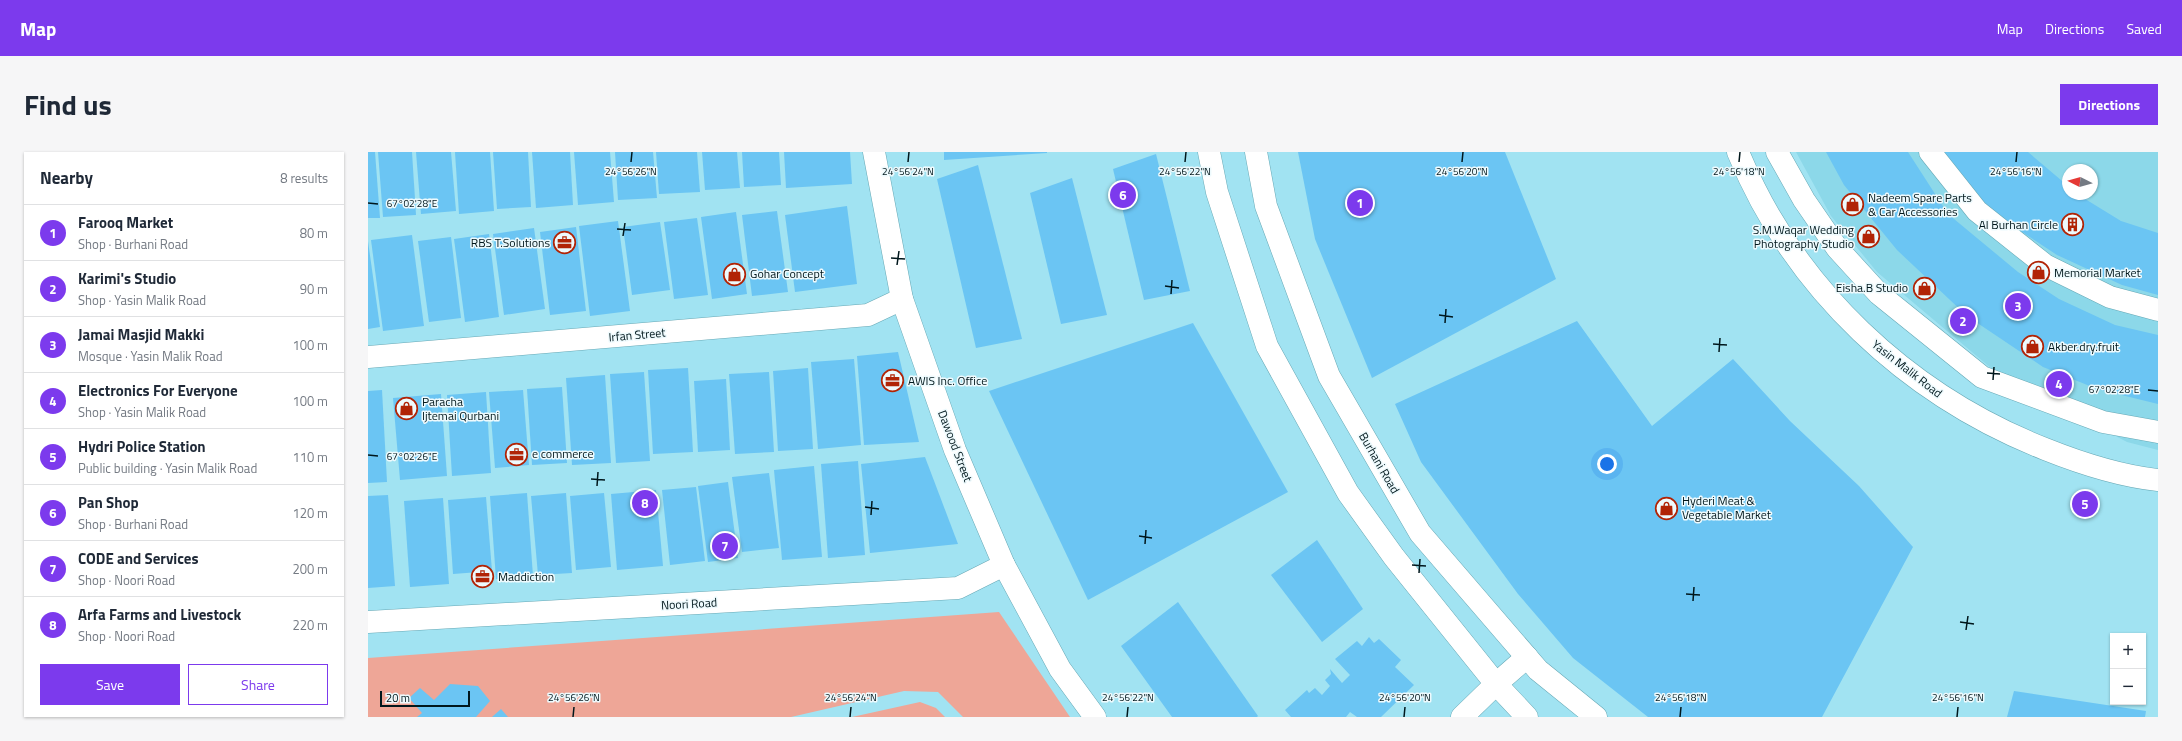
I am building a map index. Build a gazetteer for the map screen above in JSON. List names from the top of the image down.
{
  "streets": {
    "street": [
      "Irfan Street",
      "Yasin Malik Road",
      "Dawood Street",
      "Burhani Road",
      "Noori Road"
    ]
  },
  "crossings": [
    ["Irfan Street", "Dawood Street"],
    ["Dawood Street", "Noori Road"]
  ],
  "places": {
    "shop": [
      "Nadeem Spare Parts & Car Accessories",
      "S.M.Waqar Wedding Photography Studio",
      "Memorial Market",
      "Gohar Concept",
      "Eisha.B Studio",
      "Akber.dry.fruit",
      "Paracha Ijtemai Qurbani",
      "Hyderi Meat & Vegetable Market"
    ],
    "building": ["Al Burhan Circle"],
    "office": [
      "RBS T.Solutions",
      "AWIS Inc. Office",
      "e commerce",
      "Maddiction"
    ]
  },
  "scale_bar": "20 m",
  "north": "left",
  "page": {
    "header": "Map",
    "nav": ["Map", "Directions", "Saved"],
    "title": "Find us",
    "buttons": [
      "Directions",
      ["Save", "Share"]
    ],
    "heading": ["Nearby", "8 results"],
    "pins": [
      "6",
      "1",
      "3",
      "2",
      "4",
      "8",
      "5",
      "7"
    ],
    "list": [
      {
        "mark": "1",
        "name": "Farooq Market",
        "note": "Shop · Burhani Road",
        "value": "80 m"
      },
      {
        "mark": "2",
        "name": "Karimi's Studio",
        "note": "Shop · Yasin Malik Road",
        "value": "90 m"
      },
      {
        "mark": "3",
        "name": "Jamai Masjid Makki",
        "note": "Mosque · Yasin Malik Road",
        "value": "100 m"
      },
      {
        "mark": "4",
        "name": "Electronics For Everyone",
        "note": "Shop · Yasin Malik Road",
        "value": "100 m"
      },
      {
        "mark": "5",
        "name": "Hydri Police Station",
        "note": "Public building · Yasin Malik Road",
        "value": "110 m"
      },
      {
        "mark": "6",
        "name": "Pan Shop",
        "note": "Shop · Burhani Road",
        "value": "120 m"
      },
      {
        "mark": "7",
        "name": "CODE and Services",
        "note": "Shop · Noori Road",
        "value": "200 m"
      },
      {
        "mark": "8",
        "name": "Arfa Farms and Livestock",
        "note": "Shop · Noori Road",
        "value": "220 m"
      }
    ],
    "map_buttons": ["+", "−"],
    "scale": "20 m"
  },
  "coordinates": [
    "24°56'26\"N",
    "24°56'24\"N",
    "24°56'22\"N",
    "24°56'20\"N",
    "24°56'18\"N",
    "24°56'16\"N",
    "67°02'28\"E",
    "67°02'26\"E"
  ]
}
